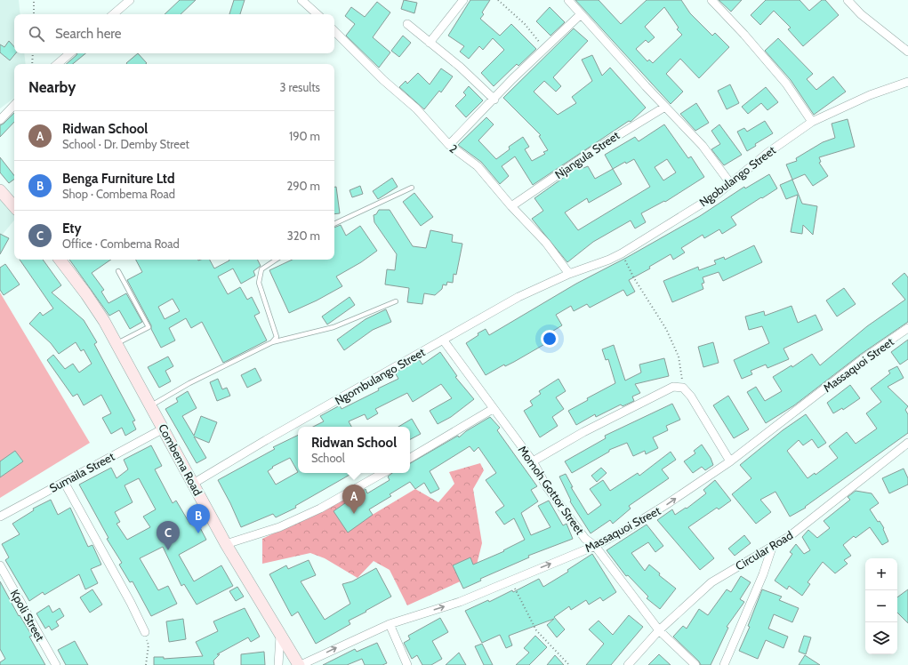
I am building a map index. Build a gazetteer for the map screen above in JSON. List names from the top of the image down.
{
  "streets": {
    "street": [
      "2",
      "Njangula Street",
      "Ngobulango Street",
      "Massaquoi Street",
      "Ngombulango Street",
      "Combema Road",
      "Sumaila Street",
      "Momoh Gottor Street",
      "Circular Road",
      "Kpoli Street"
    ]
  },
  "crossings": [
    ["2", "Njangula Street"],
    ["2", "Ngobulango Street"],
    ["2", "Ngombulango Street"],
    ["Ngobulango Street", "Ngombulango Street"],
    ["Massaquoi Street", "Combema Road"],
    ["Massaquoi Street", "Momoh Gottor Street"],
    ["Ngombulango Street", "Combema Road"],
    ["Ngombulango Street", "Momoh Gottor Street"],
    ["Combema Road", "Sumaila Street"],
    ["Momoh Gottor Street", "Circular Road"]
  ],
  "one_way": ["Massaquoi Street"],
  "page": {
    "search": "Search here",
    "heading": ["Nearby", "3 results"],
    "list": [
      {
        "mark": "A",
        "name": "Ridwan School",
        "note": "School · Dr. Demby Street",
        "value": "190 m"
      },
      {
        "mark": "B",
        "name": "Benga Furniture Ltd",
        "note": "Shop · Combema Road",
        "value": "290 m"
      },
      {
        "mark": "C",
        "name": "Ety",
        "note": "Office · Combema Road",
        "value": "320 m"
      }
    ],
    "popup": ["Ridwan School", "School"],
    "pins": ["A", "B", "C"],
    "map_buttons": ["+", "−"]
  }
}
